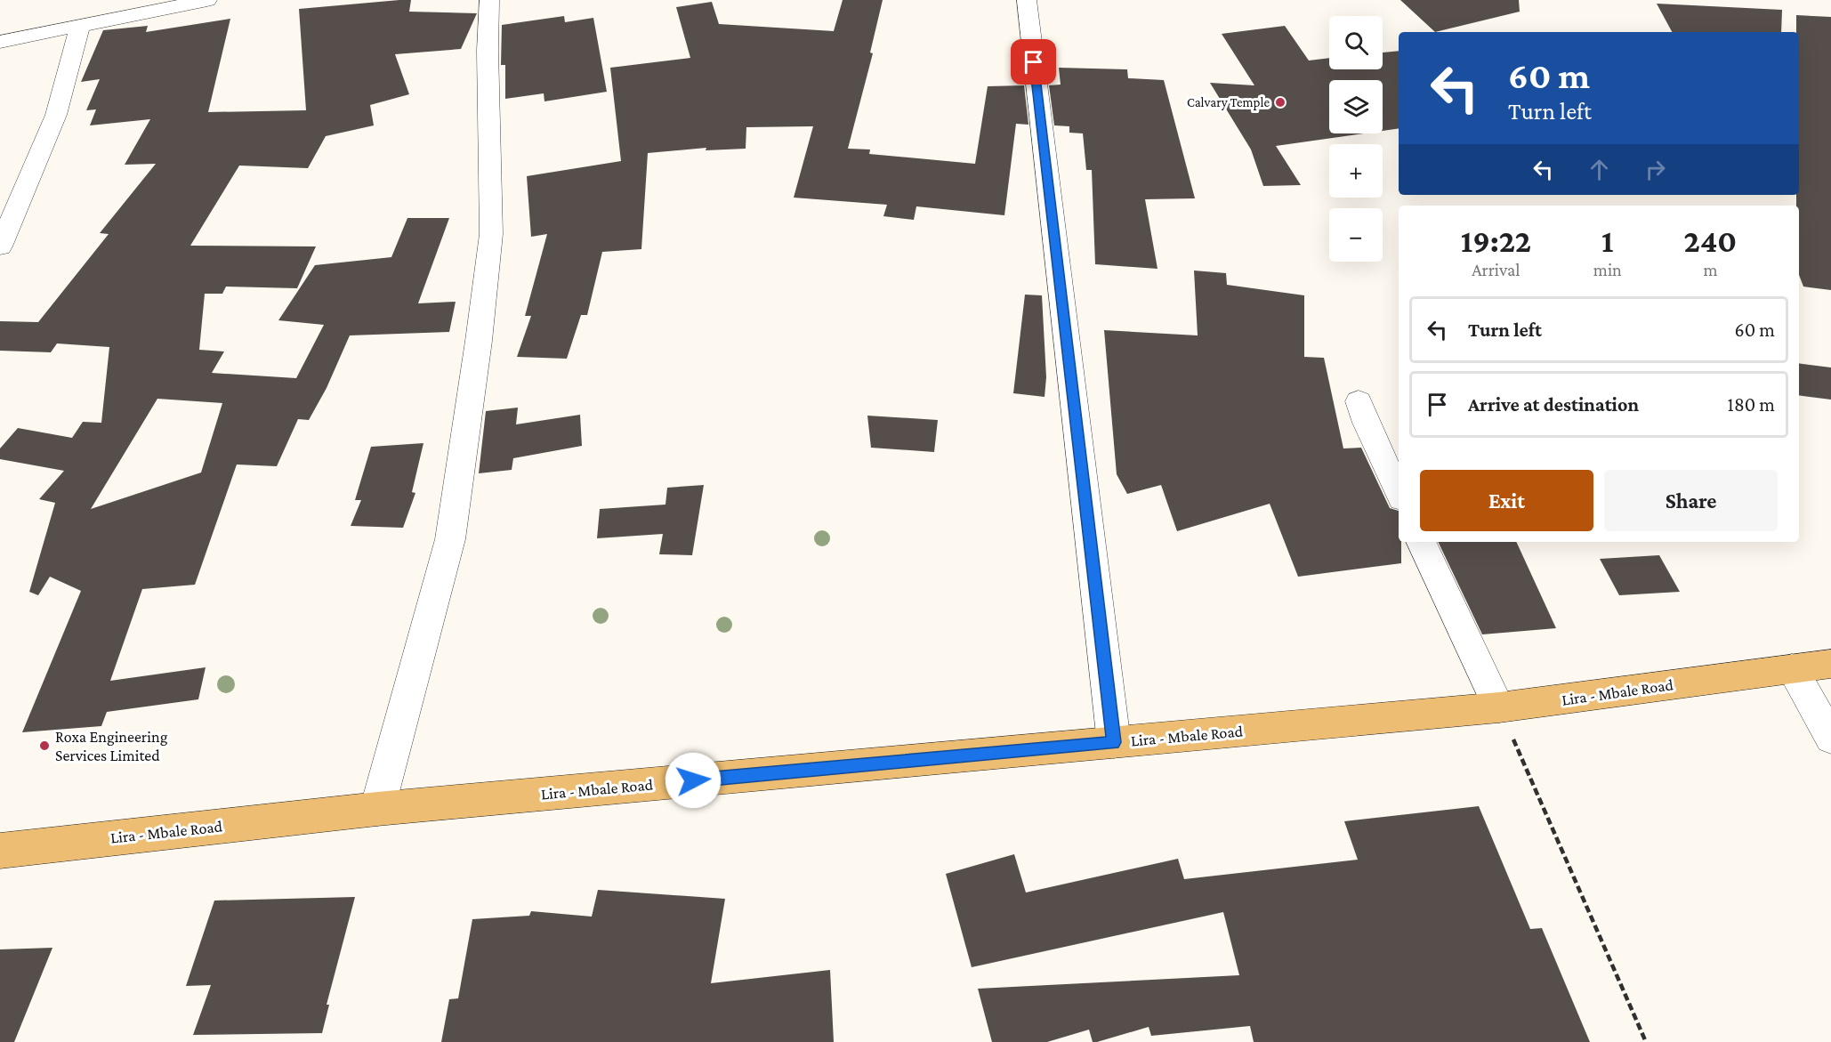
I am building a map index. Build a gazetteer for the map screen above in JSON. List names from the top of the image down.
{
  "streets": {
    "main road": ["Lira - Mbale Road"]
  },
  "places": ["Calvary Temple", "Roxa Engineering Services Limited"],
  "page": {
    "map_buttons": ["+", "−"],
    "turn": ["60 m", "Turn left"],
    "eta": [
      "19:22",
      "Arrival",
      "1",
      "min",
      "240",
      "m"
    ],
    "list": [
      {
        "name": "Turn left",
        "value": "60 m"
      },
      {
        "name": "Arrive at destination",
        "value": "180 m"
      }
    ],
    "buttons": ["Exit", "Share"]
  }
}
